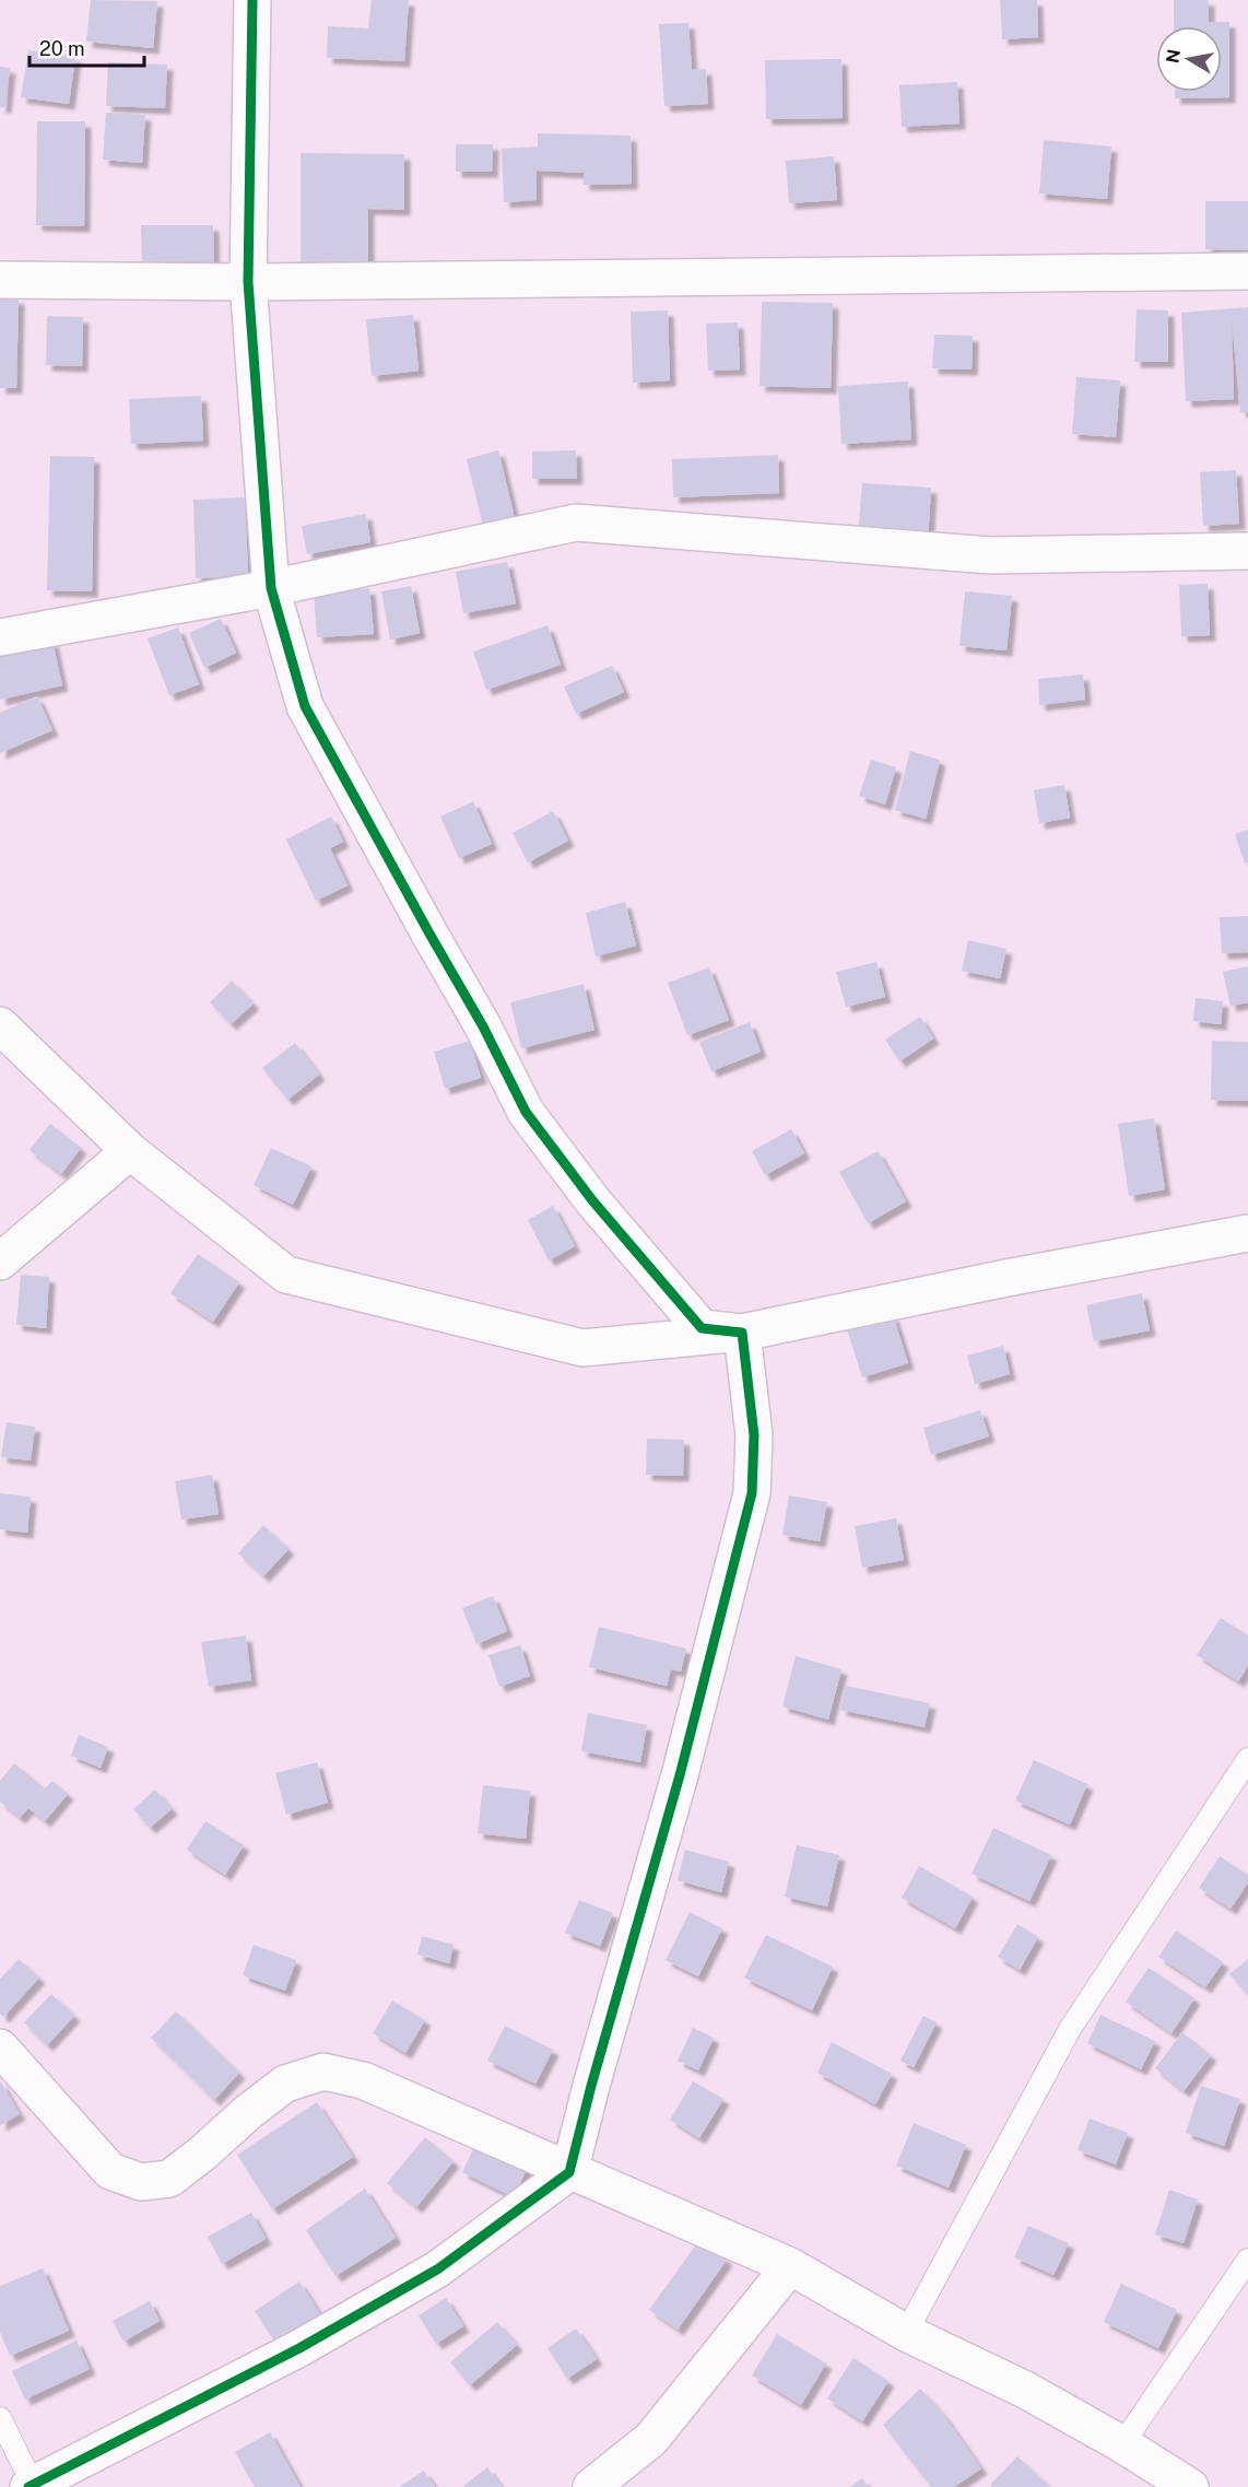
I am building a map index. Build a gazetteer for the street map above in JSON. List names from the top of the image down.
{
  "scale_bar": "20 m",
  "north": "left"
}
